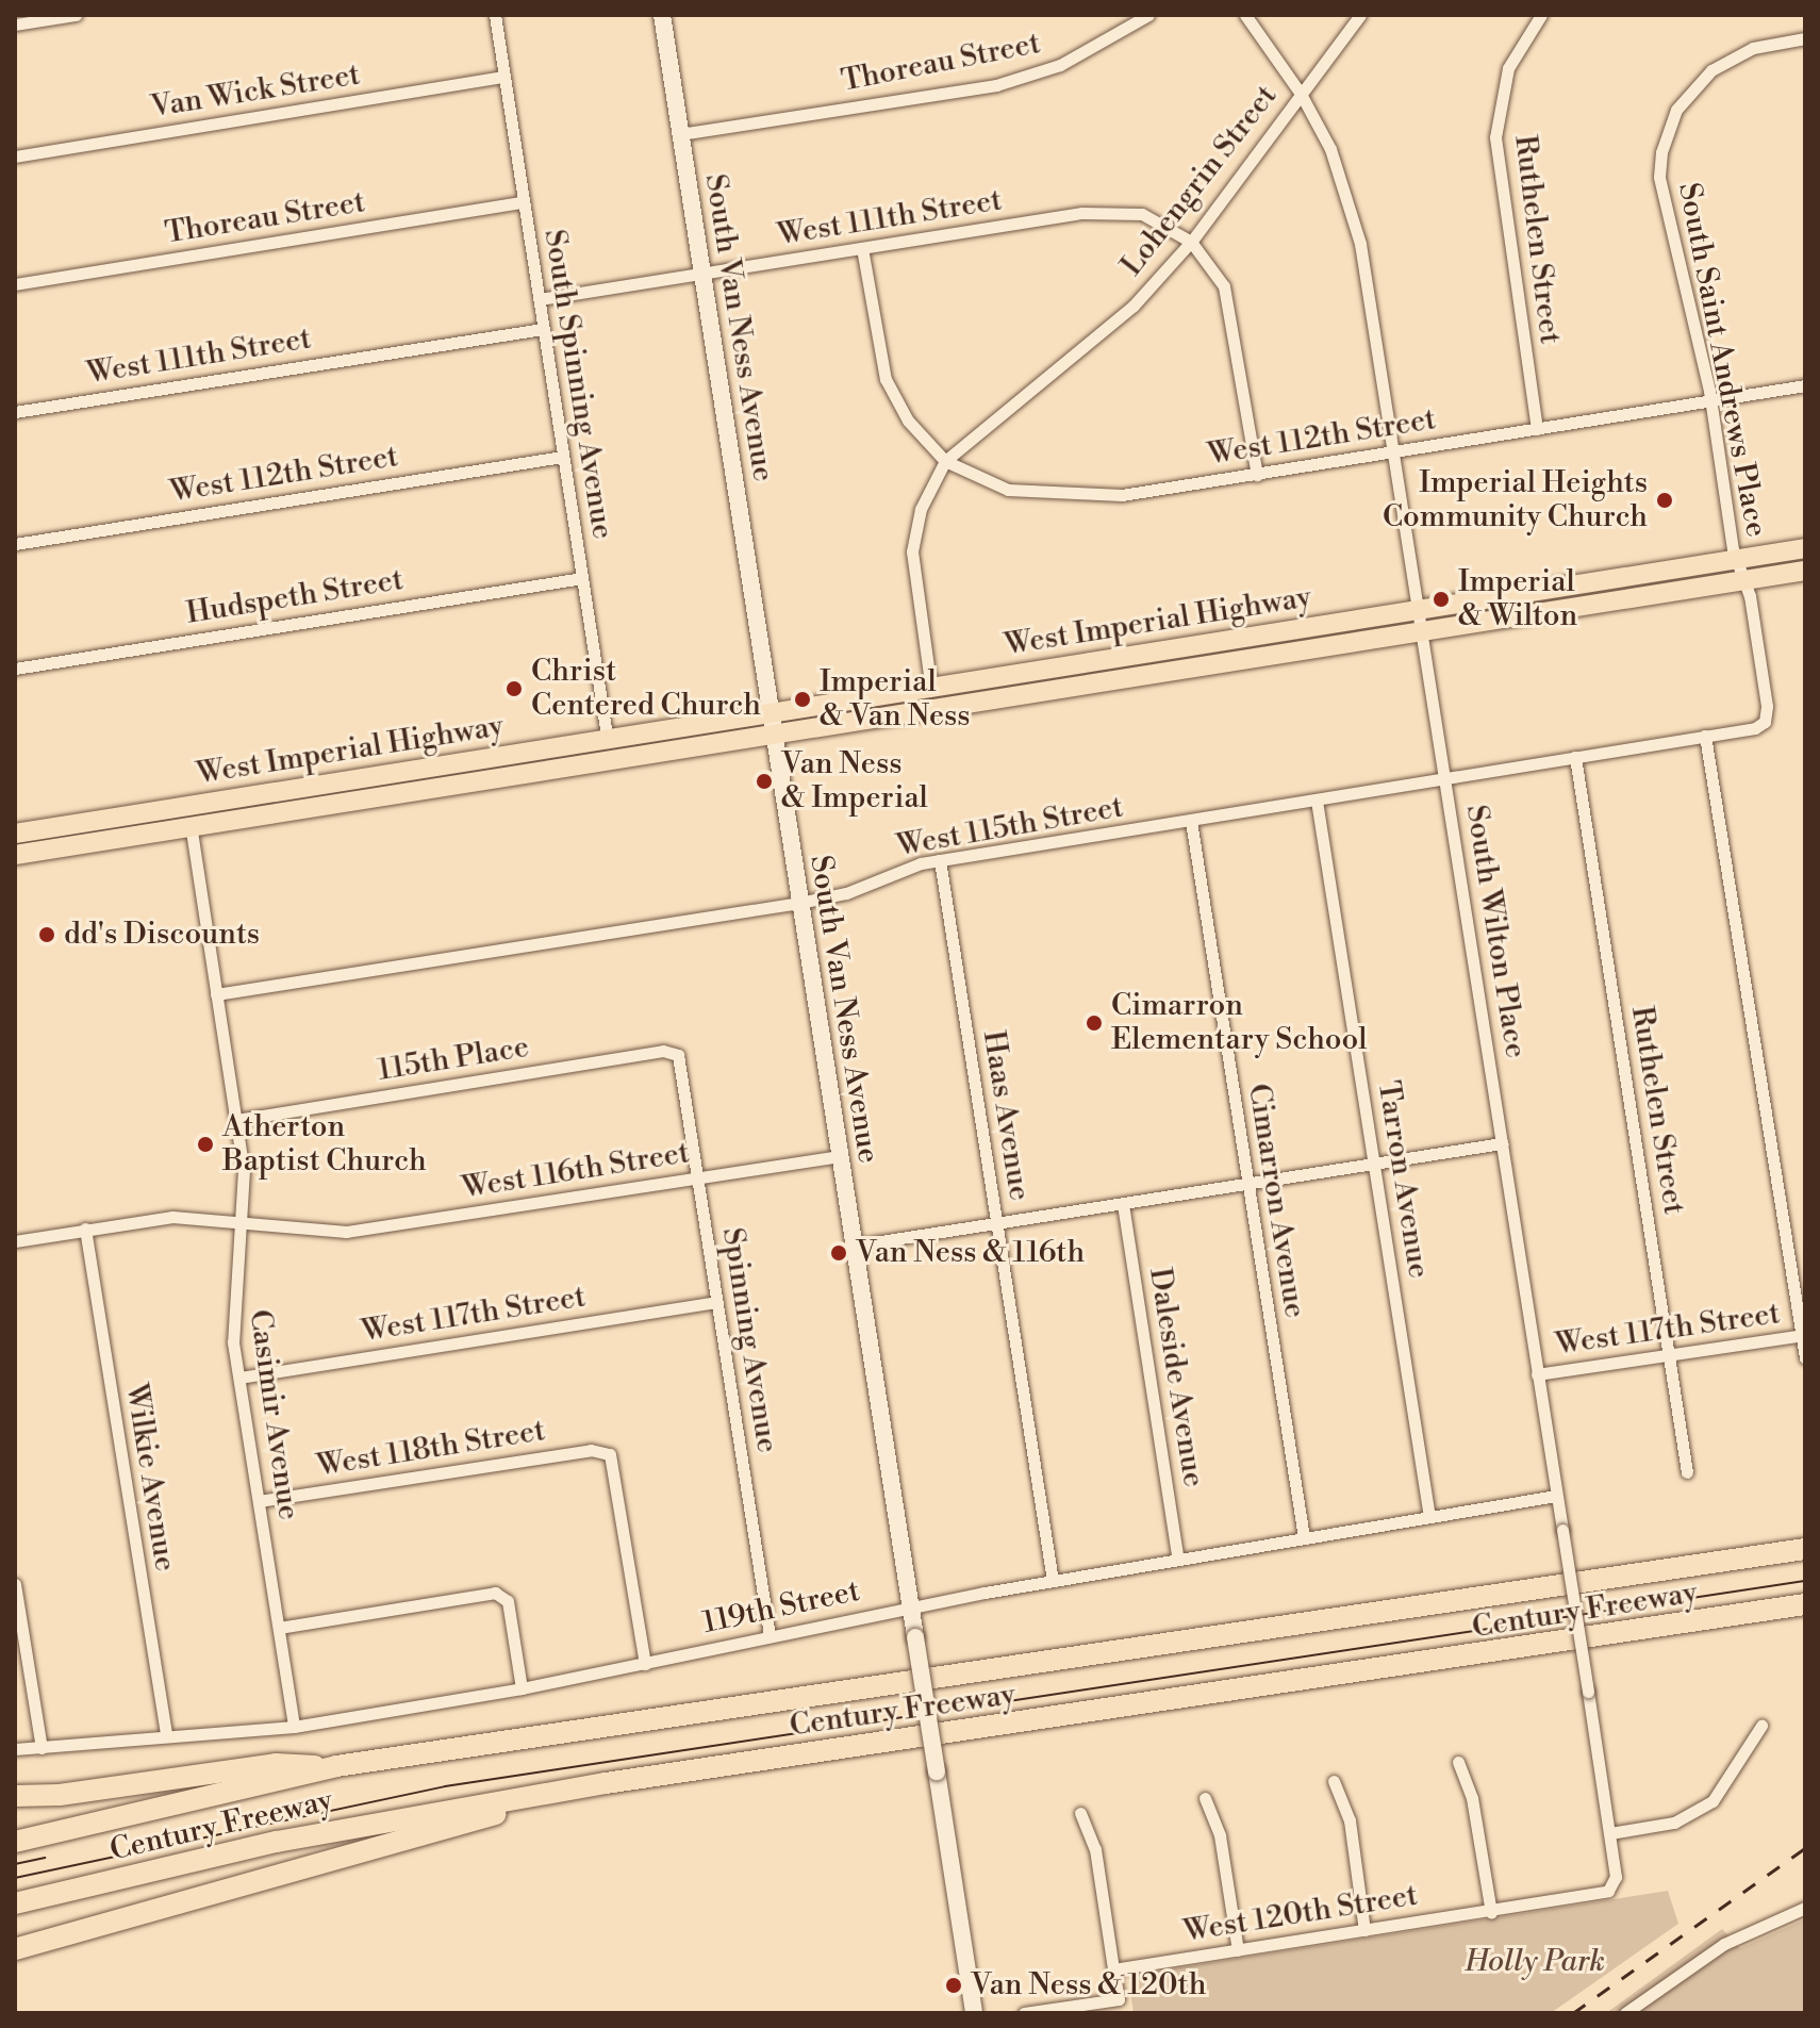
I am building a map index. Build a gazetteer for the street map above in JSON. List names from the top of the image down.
{
  "streets": {
    "highway": ["Century Freeway"],
    "main road": ["South Van Ness Avenue", "West Imperial Highway"],
    "street": [
      "Thoreau Street",
      "Van Wick Street",
      "Lohengrin Street",
      "West 111th Street",
      "Ruthelen Street",
      "South Saint Andrews Place",
      "South Spinning Avenue",
      "West 112th Street",
      "Hudspeth Street",
      "West 115th Street",
      "South Wilton Place",
      "115th Place",
      "Haas Avenue",
      "West 116th Street",
      "Tarron Avenue",
      "Cimarron Avenue",
      "West 117th Street",
      "Spinning Avenue",
      "Daleside Avenue",
      "Casimir Avenue",
      "West 118th Street",
      "Wilkie Avenue",
      "119th Street",
      "West 120th Street"
    ]
  },
  "crossings": [
    ["Thoreau Street", "South Van Ness Avenue"],
    ["Thoreau Street", "South Spinning Avenue"],
    ["Van Wick Street", "South Spinning Avenue"],
    ["Lohengrin Street", "West 111th Street"],
    ["Lohengrin Street", "West 112th Street"],
    ["Lohengrin Street", "South Wilton Place"],
    ["West 111th Street", "South Van Ness Avenue"],
    ["West 111th Street", "South Spinning Avenue"],
    ["Ruthelen Street", "West 112th Street"],
    ["Ruthelen Street", "West 115th Street"],
    ["Ruthelen Street", "West 117th Street"],
    ["South Van Ness Avenue", "West Imperial Highway"],
    ["South Van Ness Avenue", "West 115th Street"],
    ["South Van Ness Avenue", "West 116th Street"],
    ["South Van Ness Avenue", "119th Street"],
    ["South Saint Andrews Place", "West 112th Street"],
    ["South Saint Andrews Place", "West Imperial Highway"],
    ["South Saint Andrews Place", "West 115th Street"],
    ["South Spinning Avenue", "West 112th Street"],
    ["South Spinning Avenue", "Hudspeth Street"],
    ["South Spinning Avenue", "West Imperial Highway"],
    ["West 112th Street", "South Wilton Place"],
    ["West Imperial Highway", "South Wilton Place"],
    ["West Imperial Highway", "Casimir Avenue"],
    ["West 115th Street", "South Wilton Place"],
    ["West 115th Street", "Haas Avenue"],
    ["West 115th Street", "Tarron Avenue"],
    ["West 115th Street", "Cimarron Avenue"],
    ["West 115th Street", "Casimir Avenue"],
    ["South Wilton Place", "West 117th Street"],
    ["South Wilton Place", "119th Street"],
    ["South Wilton Place", "West 120th Street"],
    ["115th Place", "Spinning Avenue"],
    ["115th Place", "Casimir Avenue"],
    ["Haas Avenue", "119th Street"],
    ["West 116th Street", "Spinning Avenue"],
    ["West 116th Street", "Casimir Avenue"],
    ["West 116th Street", "Wilkie Avenue"],
    ["Tarron Avenue", "119th Street"],
    ["Cimarron Avenue", "119th Street"],
    ["West 117th Street", "Spinning Avenue"],
    ["West 117th Street", "Casimir Avenue"],
    ["Spinning Avenue", "119th Street"],
    ["Daleside Avenue", "119th Street"],
    ["Casimir Avenue", "West 118th Street"],
    ["Casimir Avenue", "119th Street"],
    ["West 118th Street", "119th Street"],
    ["Wilkie Avenue", "119th Street"]
  ],
  "parks": ["Holly Park"],
  "places": [
    "Imperial Heights Community Church",
    "Imperial & Wilton",
    "Christ Centered Church",
    "Imperial & Van Ness",
    "Van Ness & Imperial",
    "dd's Discounts",
    "Cimarron Elementary School",
    "Atherton Baptist Church",
    "Van Ness & 116th",
    "Van Ness & 120th"
  ]
}
